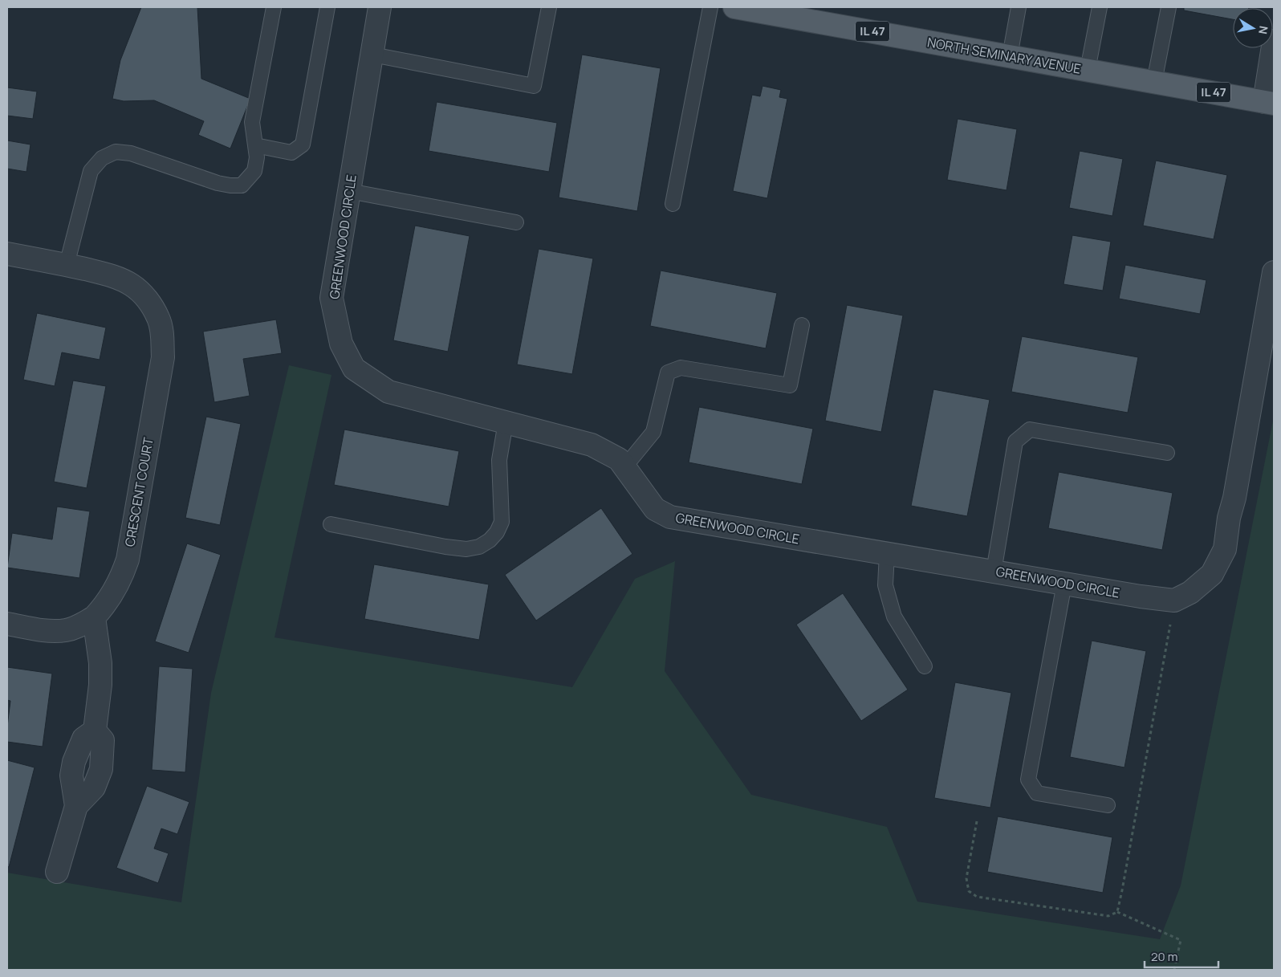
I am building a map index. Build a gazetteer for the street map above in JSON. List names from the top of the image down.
{
  "streets": {
    "main road": ["IL 47", "NORTH SEMINARY AVENUE"],
    "street": ["GREENWOOD CIRCLE", "CRESCENT COURT"]
  },
  "scale_bar": "20 m",
  "north": "right"
}
